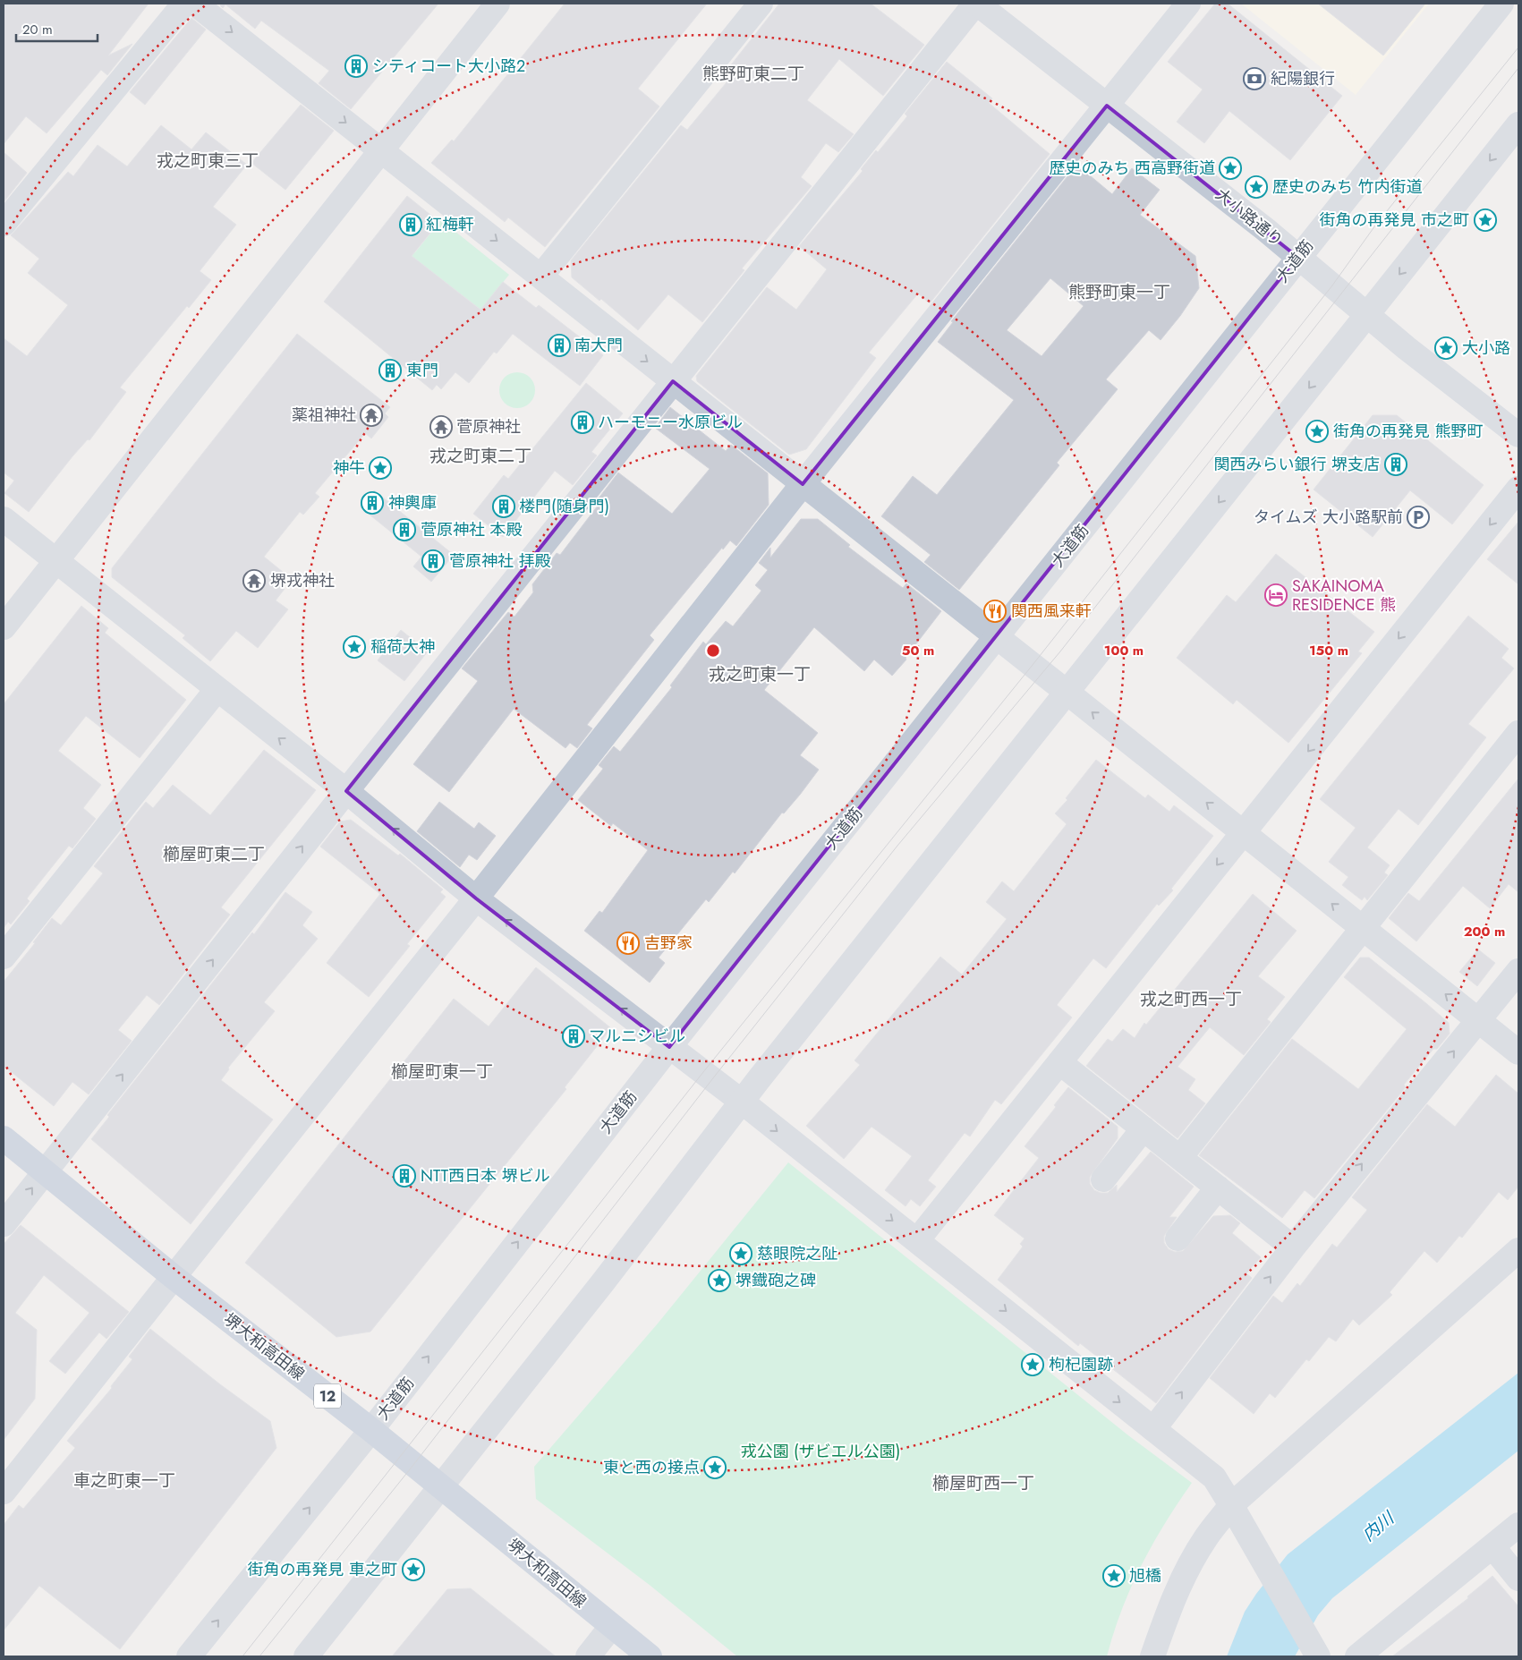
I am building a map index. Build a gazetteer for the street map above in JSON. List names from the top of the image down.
{
  "streets": {
    "main road": ["堺大和高田線", "12"],
    "street": ["大小路通り", "大道筋"]
  },
  "crossings": [
    ["大小路通り", "大道筋"],
    ["大道筋", "堺大和高田線"]
  ],
  "districts": [
    "熊野町東二丁",
    "戎之町東三丁",
    "熊野町東一丁",
    "戎之町東二丁",
    "戎之町東一丁",
    "櫛屋町東二丁",
    "戎之町西一丁",
    "櫛屋町東一丁",
    "車之町東一丁",
    "櫛屋町西一丁"
  ],
  "water": ["内川"],
  "parks": ["戎公園 (ザビエル公園)"],
  "places": {
    "building": [
      "シティコート大小路2",
      "紅梅軒",
      "南大門",
      "東門",
      "ハーモニー水原ビル",
      "関西みらい銀行 堺支店",
      "神輿庫",
      "楼門(随身門)",
      "菅原神社 本殿",
      "菅原神社 拝殿",
      "マルニシビル",
      "NTT西日本 堺ビル"
    ],
    "bank": ["紀陽銀行"],
    "place": [
      "歴史のみち 西高野街道",
      "歴史のみち 竹内街道",
      "街角の再発見 市之町",
      "大小路",
      "街角の再発見 熊野町",
      "神牛",
      "稲荷大神",
      "慈眼院之阯",
      "堺鐡砲之碑",
      "枸杞園跡",
      "東と西の接点",
      "街角の再発見 車之町",
      "旭橋"
    ],
    "temple": ["薬祖神社", "菅原神社", "堺戎神社"],
    "parking": ["タイムズ 大小路駅前"],
    "hotel": ["SAKAINOMA RESIDENCE 熊"],
    "restaurant": ["関西風来軒", "吉野家"]
  },
  "scale_bar": "20 m",
  "rings": [
    "50 m",
    "100 m",
    "150 m",
    "200 m"
  ]
}
